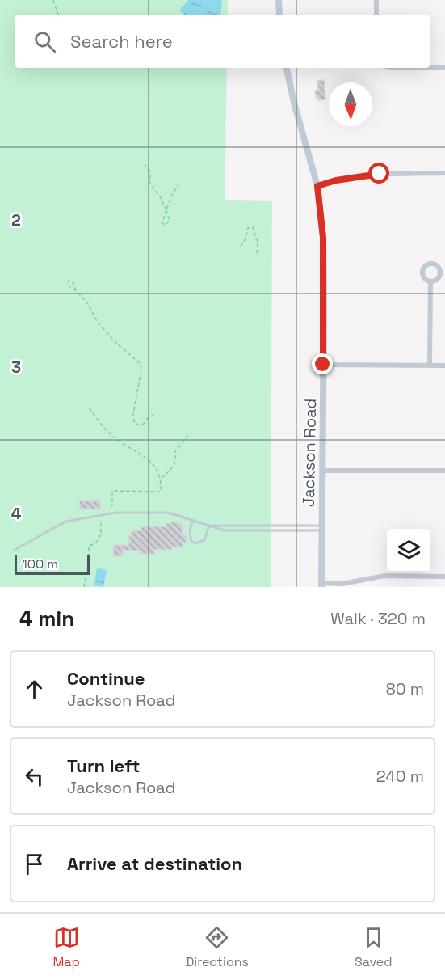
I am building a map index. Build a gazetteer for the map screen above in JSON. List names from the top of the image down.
{
  "streets": {
    "street": ["Jackson Road"]
  },
  "scale_bar": "100 m",
  "north": "bottom",
  "page": {
    "search": "Search here",
    "scale": "100 m",
    "heading": ["4 min", "Walk · 320 m"],
    "list": [
      ["Continue", "Jackson Road", "80 m"],
      ["Turn left", "Jackson Road", "240 m"],
      "Arrive at destination"
    ],
    "nav": ["Map", "Directions", "Saved"]
  },
  "grid": {
    "rows": ["2", "3", "4"]
  }
}
